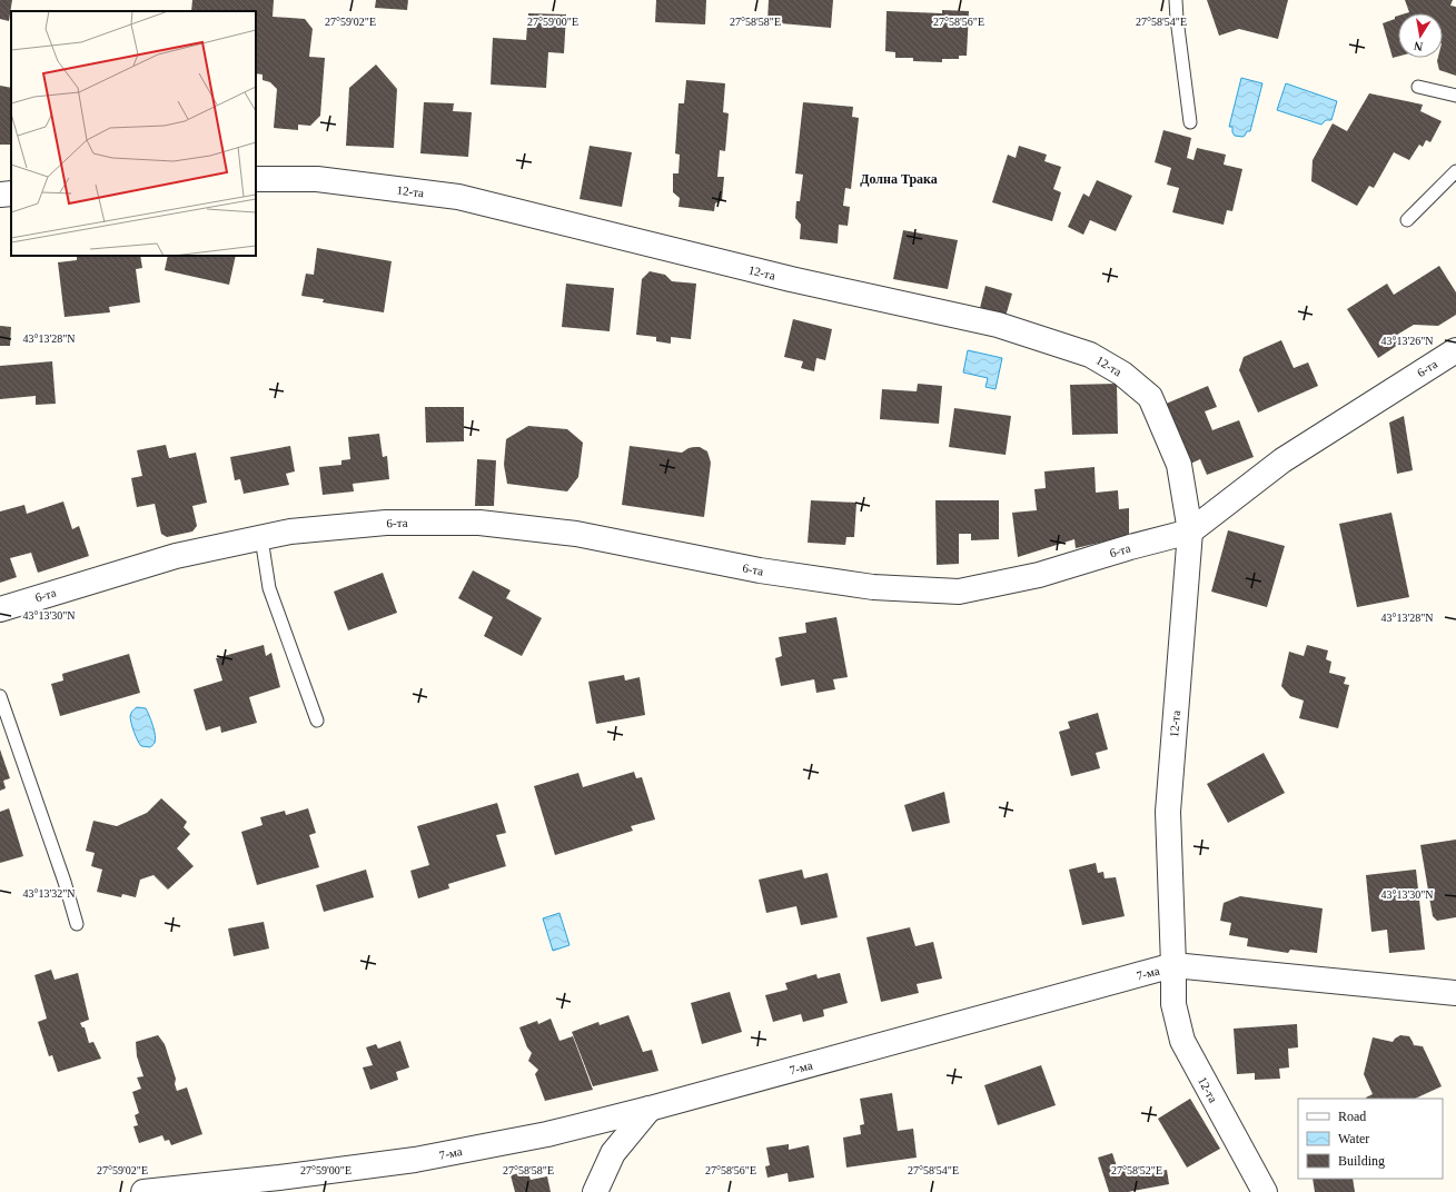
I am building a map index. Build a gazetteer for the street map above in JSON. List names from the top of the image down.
{
  "streets": {
    "street": ["12-та", "6-та", "7-ма"]
  },
  "crossings": [
    ["12-та", "6-та"],
    ["12-та", "7-ма"]
  ],
  "districts": ["Долна Трака"],
  "legend": ["Road", "Water", "Building"],
  "north": "bottom",
  "coordinates": [
    "27°59'02\"E",
    "27°59'00\"E",
    "27°58'58\"E",
    "27°58'56\"E",
    "27°58'54\"E",
    "43°13'28\"N",
    "43°13'26\"N",
    "43°13'30\"N",
    "43°13'32\"N",
    "27°58'52\"E"
  ]
}
